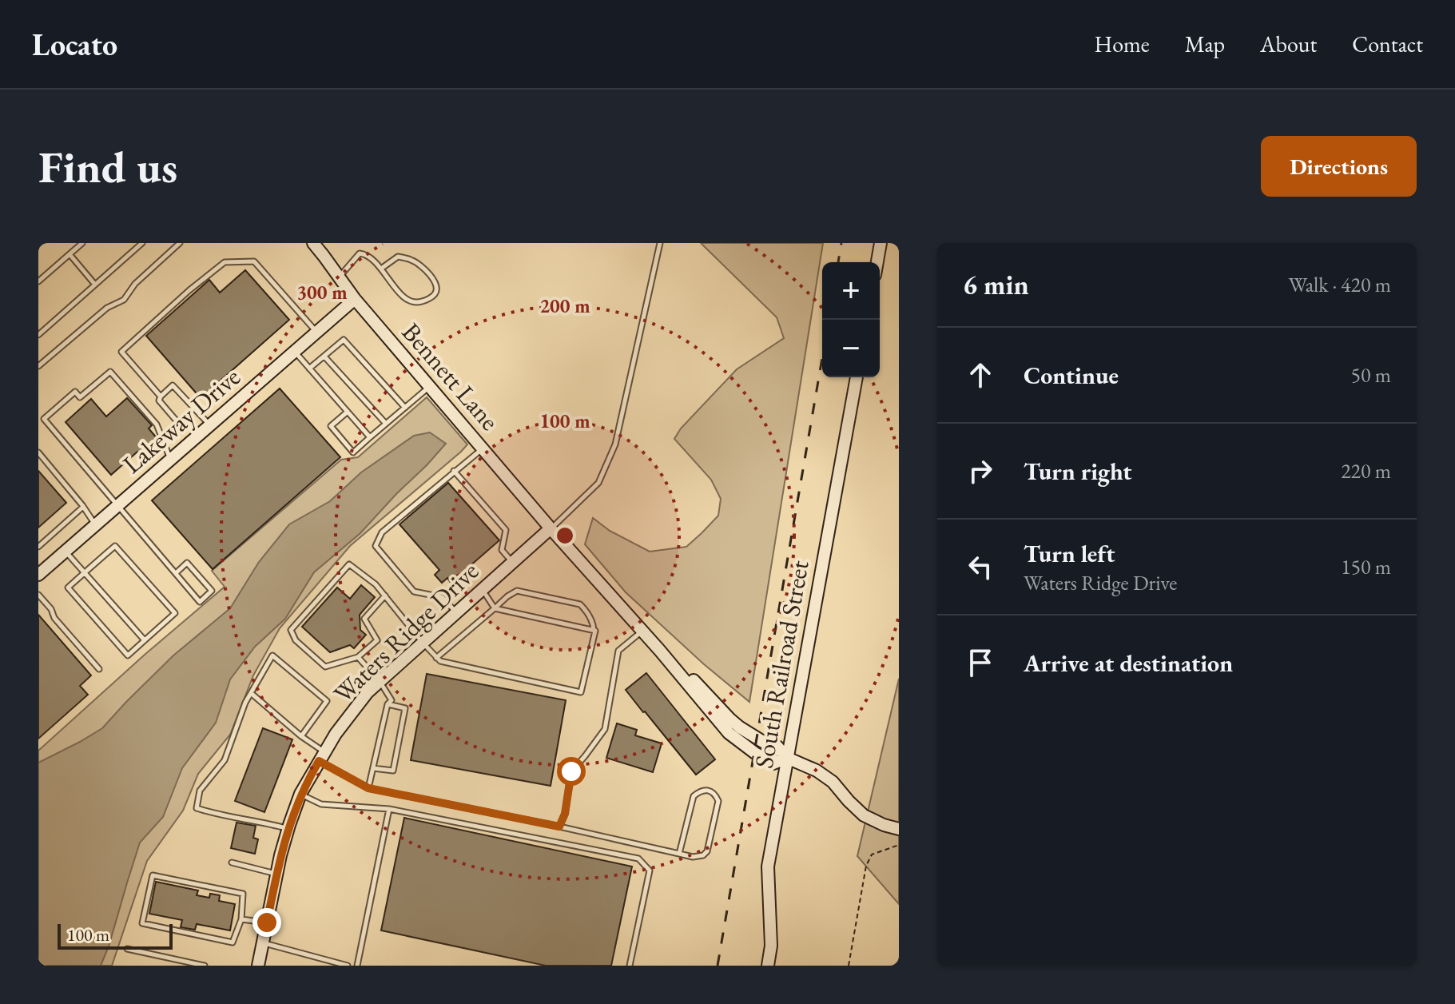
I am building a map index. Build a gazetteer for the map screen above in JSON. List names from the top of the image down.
{
  "streets": {
    "street": [
      "Bennett Lane",
      "Lakeway Drive",
      "Waters Ridge Drive",
      "South Railroad Street"
    ]
  },
  "crossings": [
    ["Bennett Lane", "Lakeway Drive"],
    ["Bennett Lane", "Waters Ridge Drive"],
    ["Bennett Lane", "South Railroad Street"]
  ],
  "scale_bar": "100 m",
  "page": {
    "header": "Locato",
    "nav": [
      "Home",
      "Map",
      "About",
      "Contact"
    ],
    "buttons": "Directions",
    "title": "Find us",
    "heading": ["6 min", "Walk · 420 m"],
    "map_buttons": ["+", "−"],
    "list": [
      ["Continue", "50 m"],
      ["Turn right", "220 m"],
      ["Turn left", "Waters Ridge Drive", "150 m"],
      "Arrive at destination"
    ],
    "scale": "100 m"
  },
  "rings": ["300 m", "200 m", "100 m"]
}
